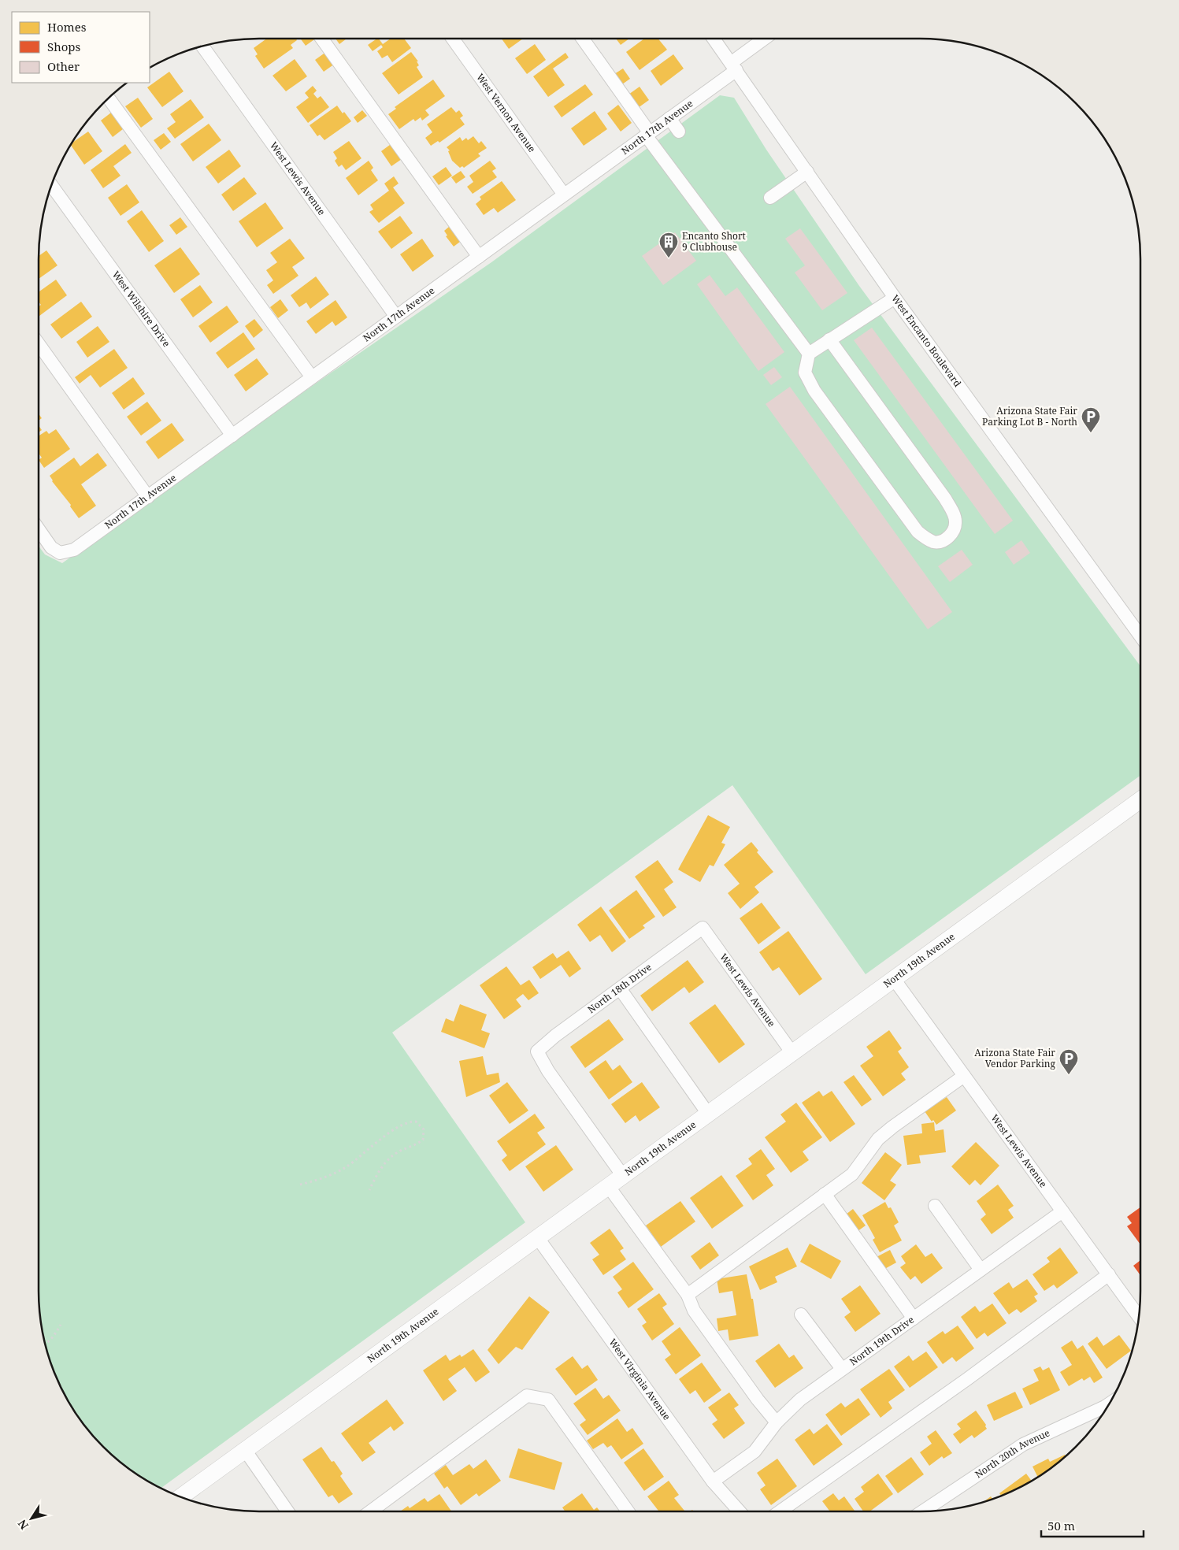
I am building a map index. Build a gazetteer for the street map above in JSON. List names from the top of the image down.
{
  "streets": {
    "main road": ["North 19th Avenue"],
    "street": [
      "West Vernon Avenue",
      "North 17th Avenue",
      "West Lewis Avenue",
      "West Wilshire Drive",
      "West Encanto Boulevard",
      "North 18th Drive",
      "North 19th Drive",
      "West Virginia Avenue",
      "North 20th Avenue"
    ]
  },
  "crossings": [
    ["West Vernon Avenue", "North 17th Avenue"],
    ["North 17th Avenue", "West Lewis Avenue"],
    ["North 17th Avenue", "West Wilshire Drive"],
    ["North 17th Avenue", "West Encanto Boulevard"],
    ["West Lewis Avenue", "North 19th Avenue"],
    ["West Lewis Avenue", "North 18th Drive"],
    ["West Lewis Avenue", "North 19th Drive"],
    ["North 19th Avenue", "North 18th Drive"],
    ["North 19th Avenue", "West Virginia Avenue"],
    ["North 19th Drive", "West Virginia Avenue"]
  ],
  "places": {
    "building": ["Encanto Short 9 Clubhouse"],
    "parking": ["Arizona State Fair Parking Lot B - North", "Arizona State Fair Vendor Parking"]
  },
  "legend": ["Homes", "Shops", "Other"],
  "scale_bar": "50 m",
  "north": "bottom left"
}
